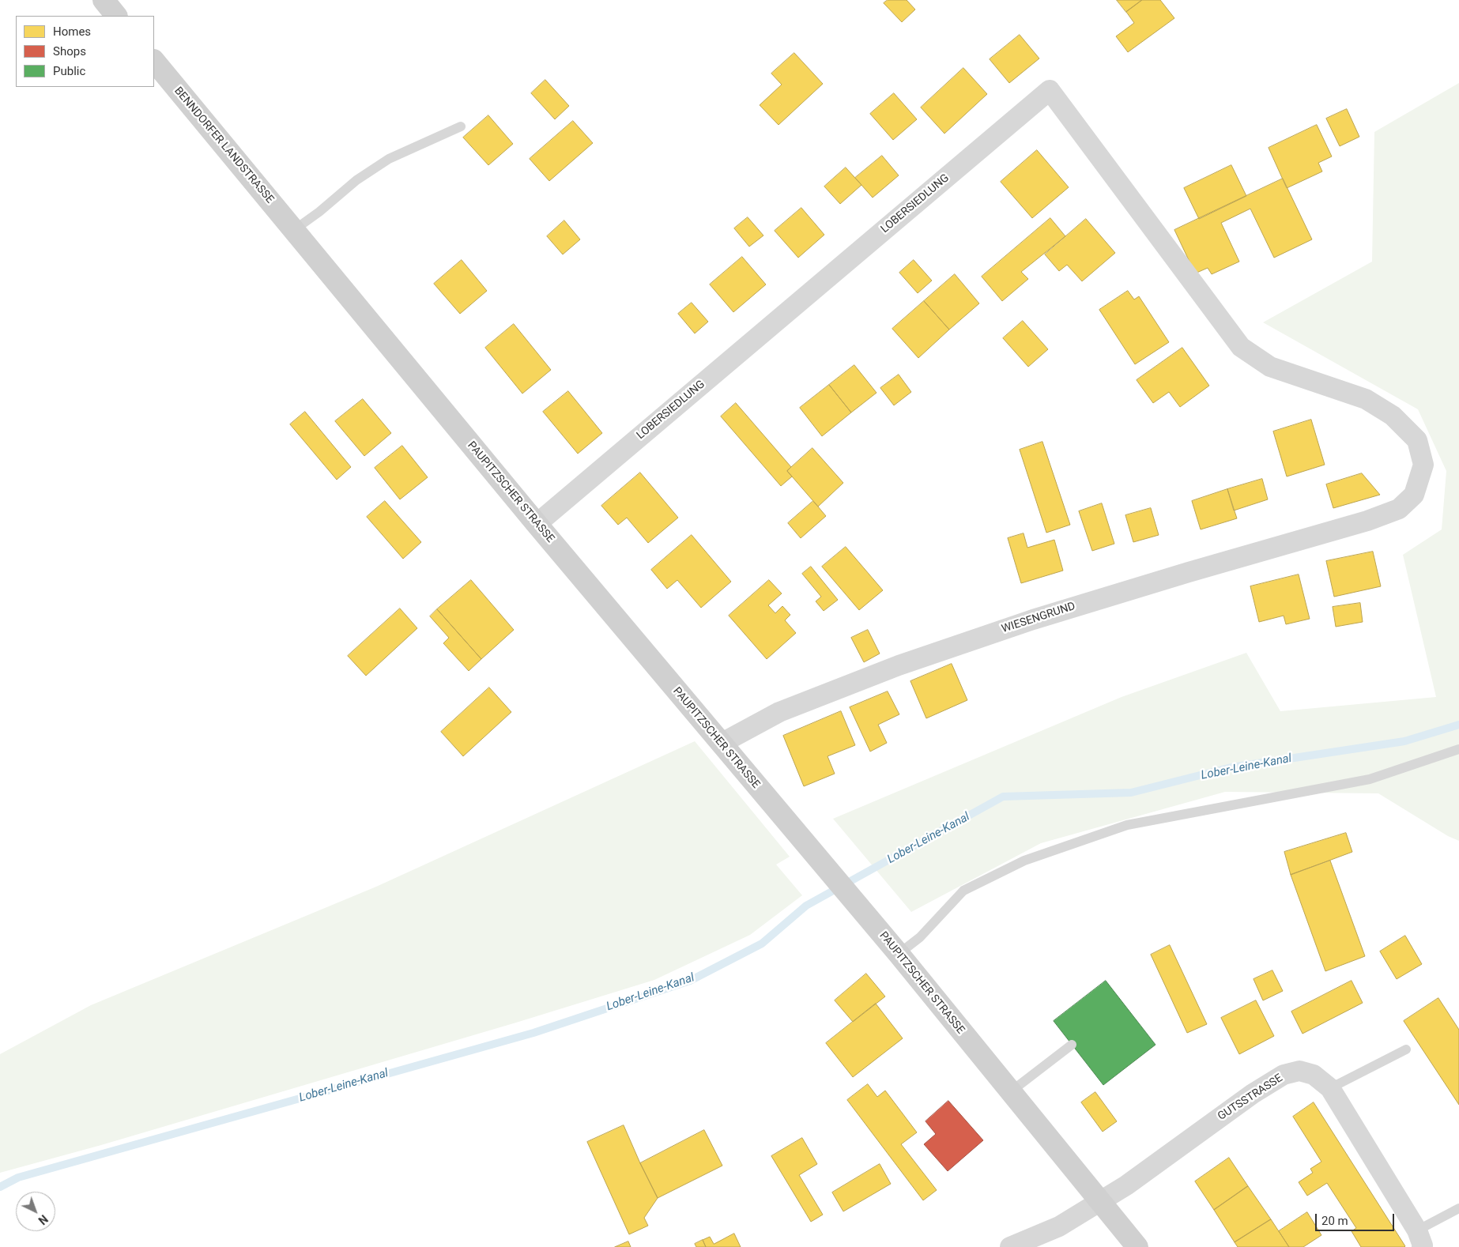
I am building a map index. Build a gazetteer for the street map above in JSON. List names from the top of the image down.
{
  "streets": {
    "street": [
      "BENNDORFER LANDSTRASSE",
      "LOBERSIEDLUNG",
      "PAUPITZSCHER STRASSE",
      "WIESENGRUND",
      "GUTSSTRASSE"
    ]
  },
  "crossings": [
    ["BENNDORFER LANDSTRASSE", "PAUPITZSCHER STRASSE"],
    ["LOBERSIEDLUNG", "PAUPITZSCHER STRASSE"],
    ["LOBERSIEDLUNG", "WIESENGRUND"],
    ["PAUPITZSCHER STRASSE", "WIESENGRUND"],
    ["PAUPITZSCHER STRASSE", "GUTSSTRASSE"]
  ],
  "water": ["Lober-Leine-Kanal"],
  "legend": ["Homes", "Shops", "Public"],
  "scale_bar": "20 m",
  "north": "bottom right"
}
